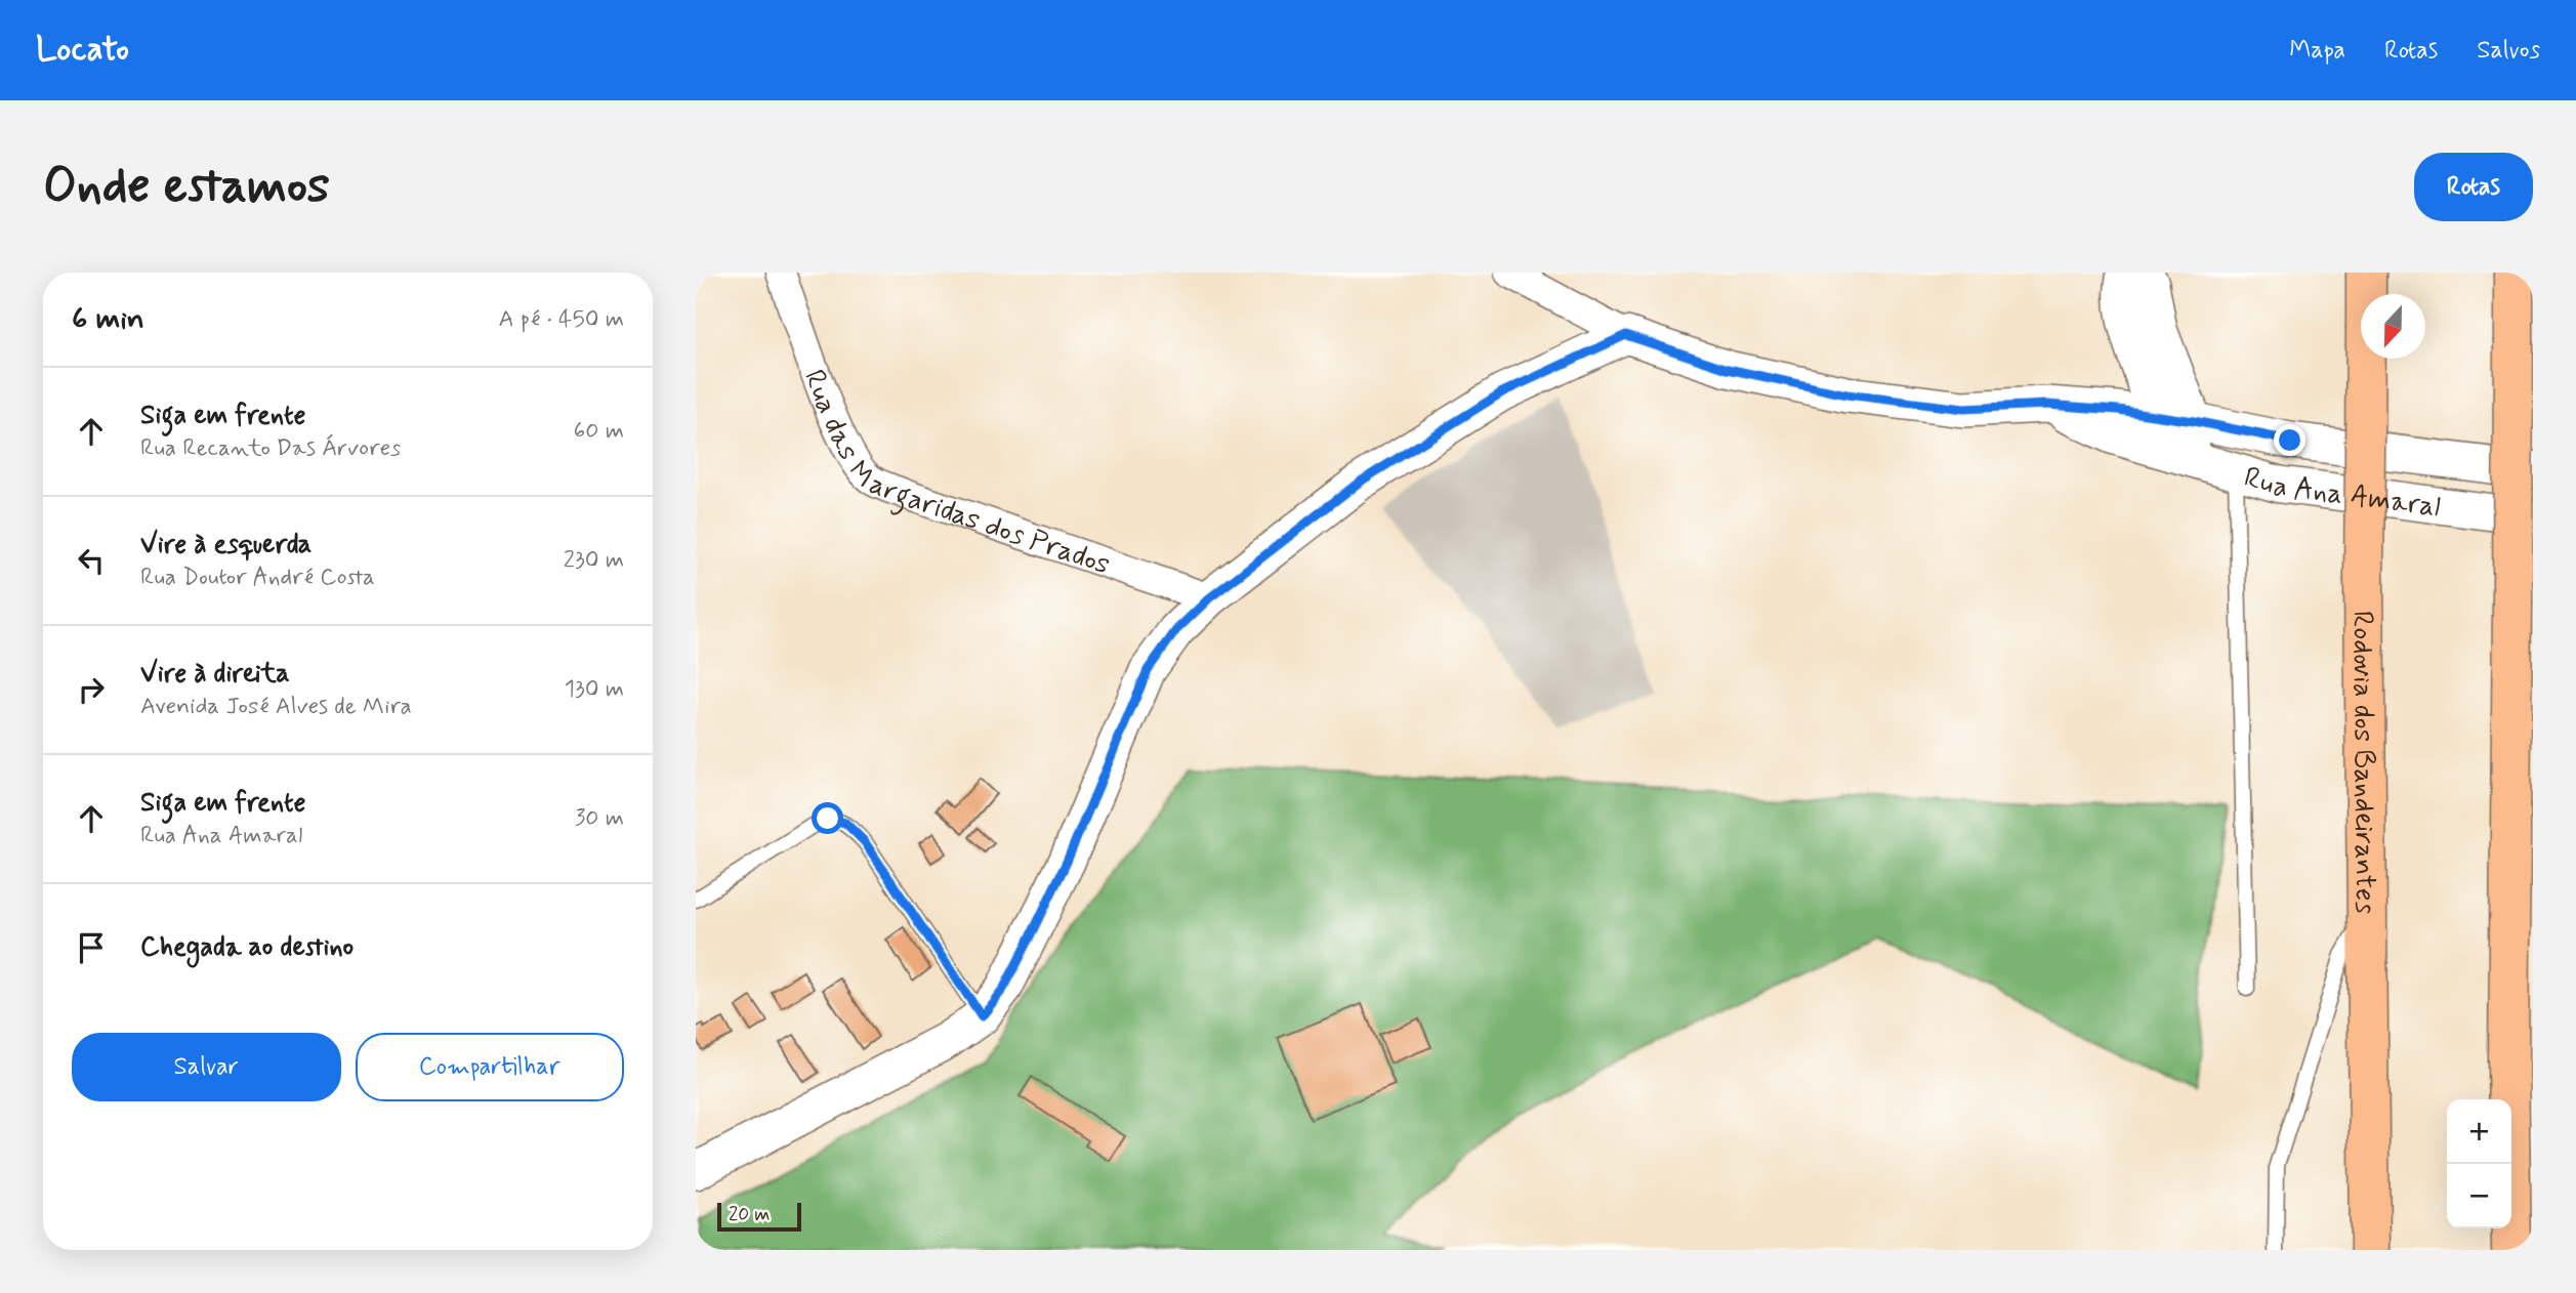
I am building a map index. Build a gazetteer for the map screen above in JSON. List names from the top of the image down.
{
  "streets": {
    "highway": ["Rodovia dos Bandeirantes"],
    "street": ["Rua das Margaridas dos Prados", "Rua Ana Amaral"]
  },
  "scale_bar": "20 m",
  "north": "bottom",
  "page": {
    "header": "Locato",
    "nav": ["Mapa", "Rotas", "Salvos"],
    "buttons": [
      "Rotas",
      ["Salvar", "Compartilhar"]
    ],
    "title": "Onde estamos",
    "heading": ["6 min", "A pé · 450 m"],
    "list": [
      ["Siga em frente", "Rua Recanto Das Árvores", "60 m"],
      ["Vire à esquerda", "Rua Doutor André Costa", "230 m"],
      ["Vire à direita", "Avenida José Alves de Mira", "130 m"],
      ["Siga em frente", "Rua Ana Amaral", "30 m"],
      "Chegada ao destino"
    ],
    "map_buttons": ["+", "−"],
    "scale": "20 m"
  }
}
